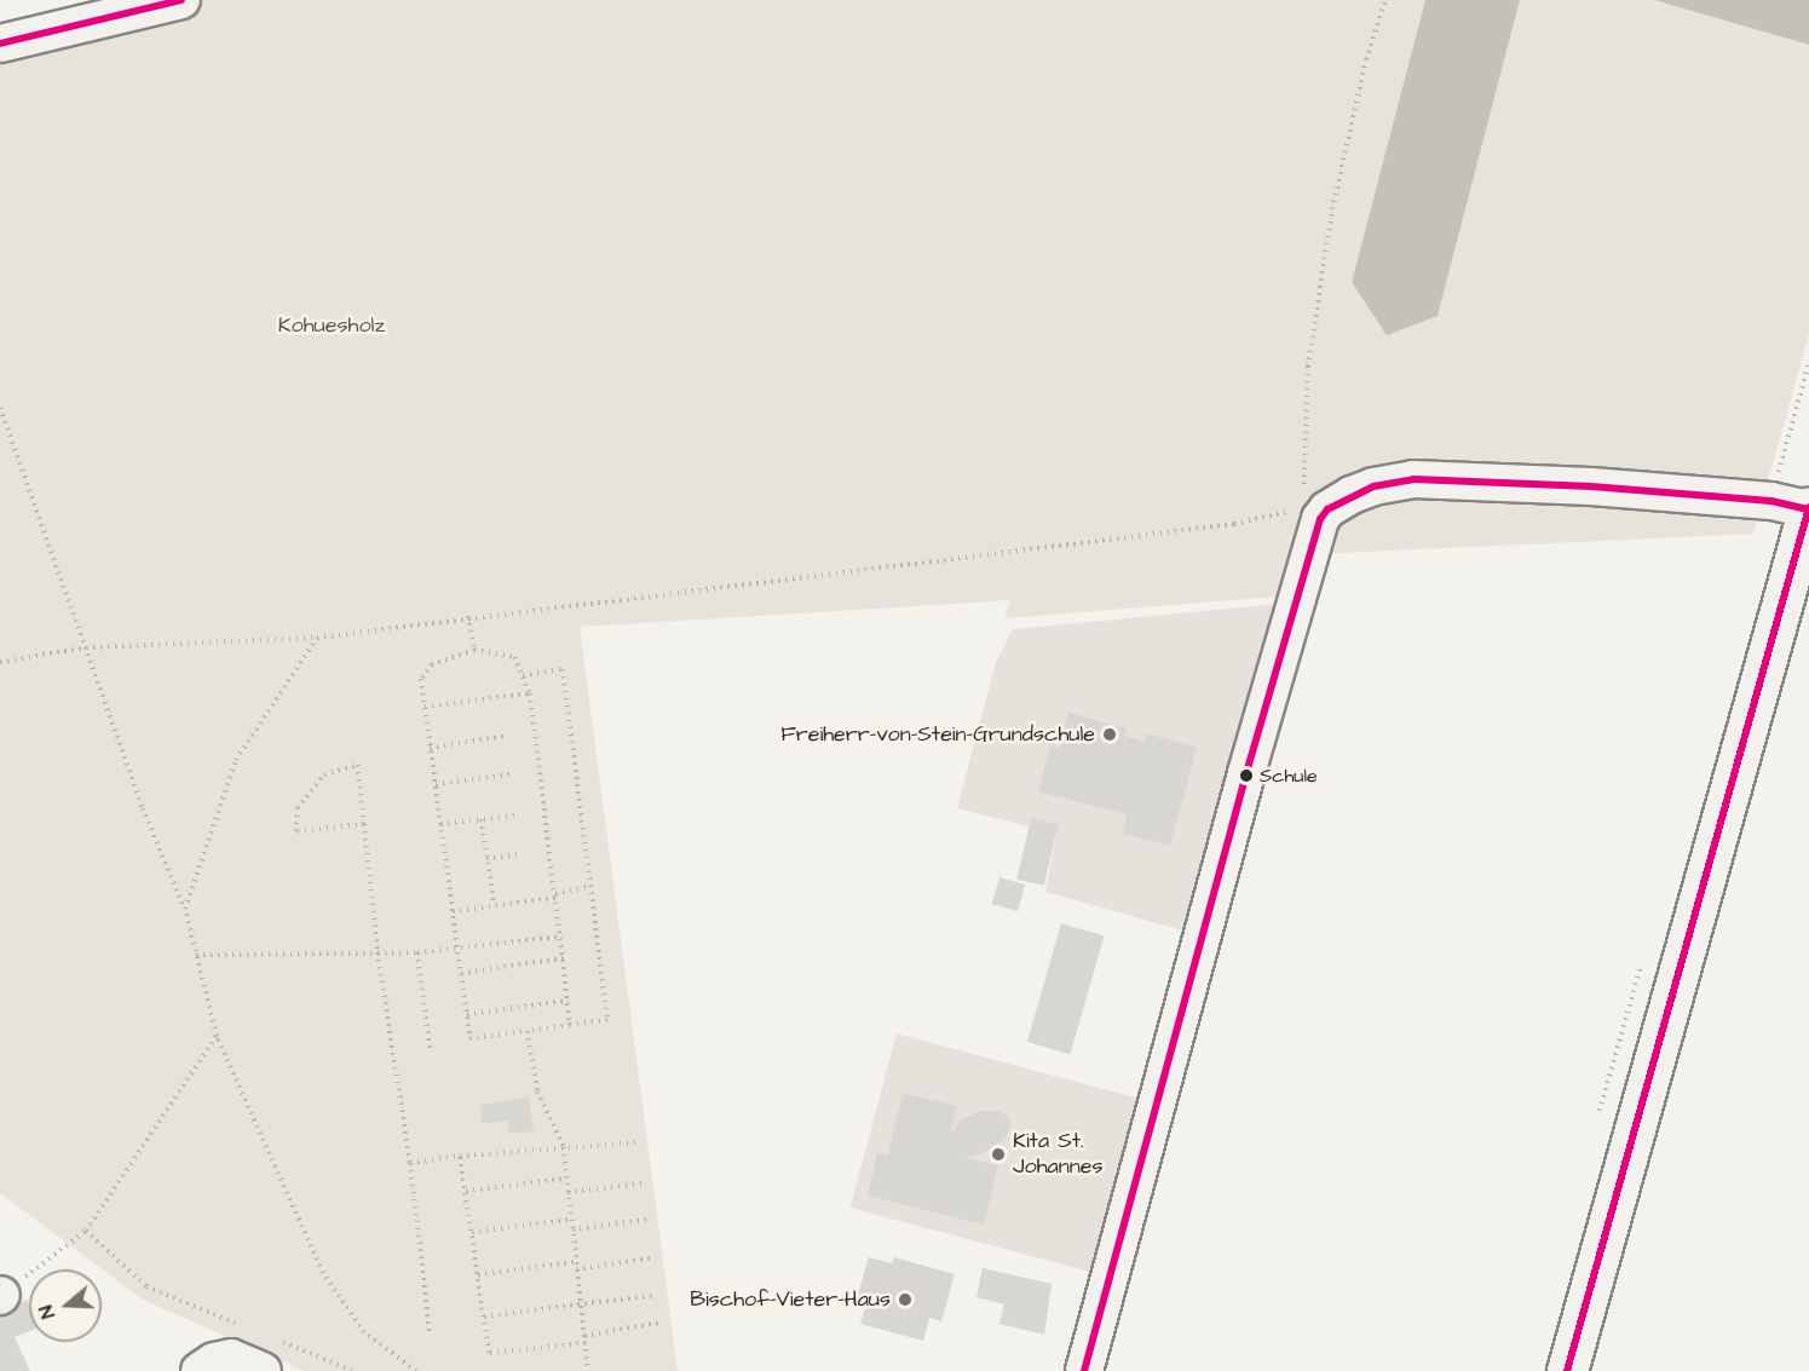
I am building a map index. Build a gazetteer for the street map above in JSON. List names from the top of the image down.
{
  "parks": ["Kohuesholz"],
  "places": [
    "Freiherr-von-Stein-Grundschule",
    "Schule",
    "Kita St. Johannes",
    "Bischof-Vieter-Haus"
  ],
  "north": "left"
}
